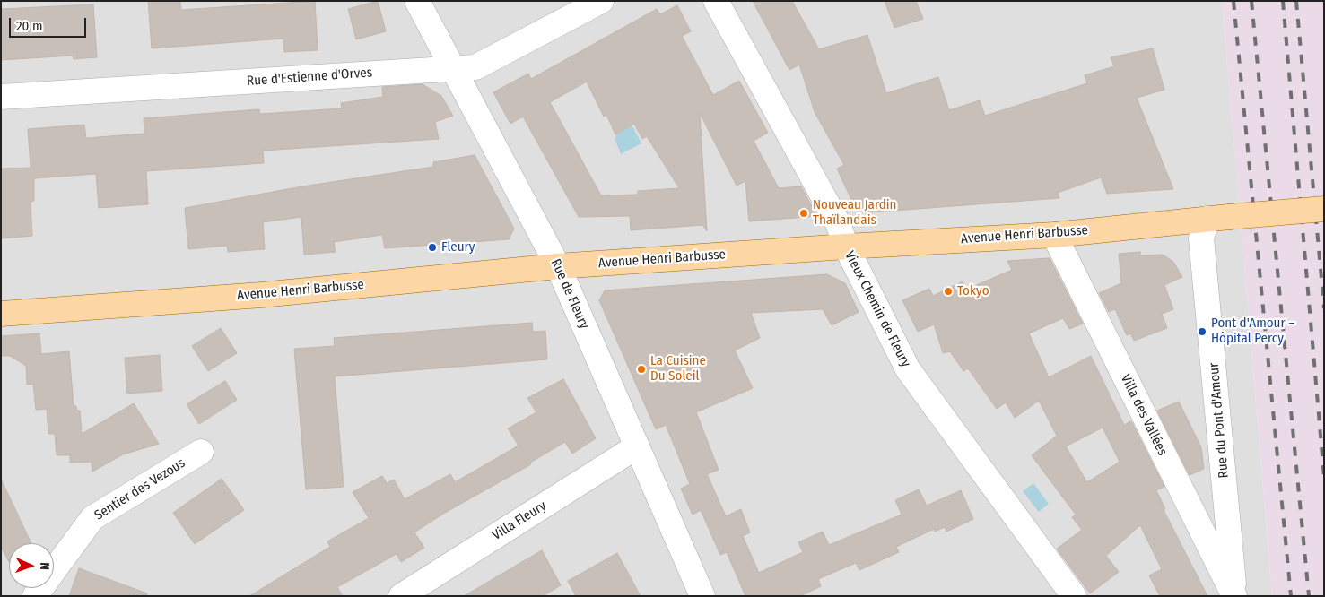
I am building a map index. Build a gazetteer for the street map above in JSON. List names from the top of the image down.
{
  "streets": {
    "main road": ["Avenue Henri Barbusse"],
    "street": [
      "Rue d'Estienne d'Orves",
      "Rue de Fleury",
      "Vieux Chemin de Fleury",
      "Villa des Vallées",
      "Rue du Pont d'Amour",
      "Sentier des Vezous",
      "Villa Fleury"
    ]
  },
  "crossings": [
    ["Rue d'Estienne d'Orves", "Rue de Fleury"],
    ["Avenue Henri Barbusse", "Rue de Fleury"],
    ["Avenue Henri Barbusse", "Vieux Chemin de Fleury"],
    ["Avenue Henri Barbusse", "Villa des Vallées"],
    ["Avenue Henri Barbusse", "Rue du Pont d'Amour"],
    ["Rue de Fleury", "Villa Fleury"],
    ["Villa des Vallées", "Rue du Pont d'Amour"]
  ],
  "places": [
    "Nouveau Jardin Thaïlandais",
    "Fleury",
    "Tokyo",
    "Pont d'Amour – Hôpital Percy",
    "La Cuisine Du Soleil"
  ],
  "scale_bar": "20 m",
  "north": "right"
}
